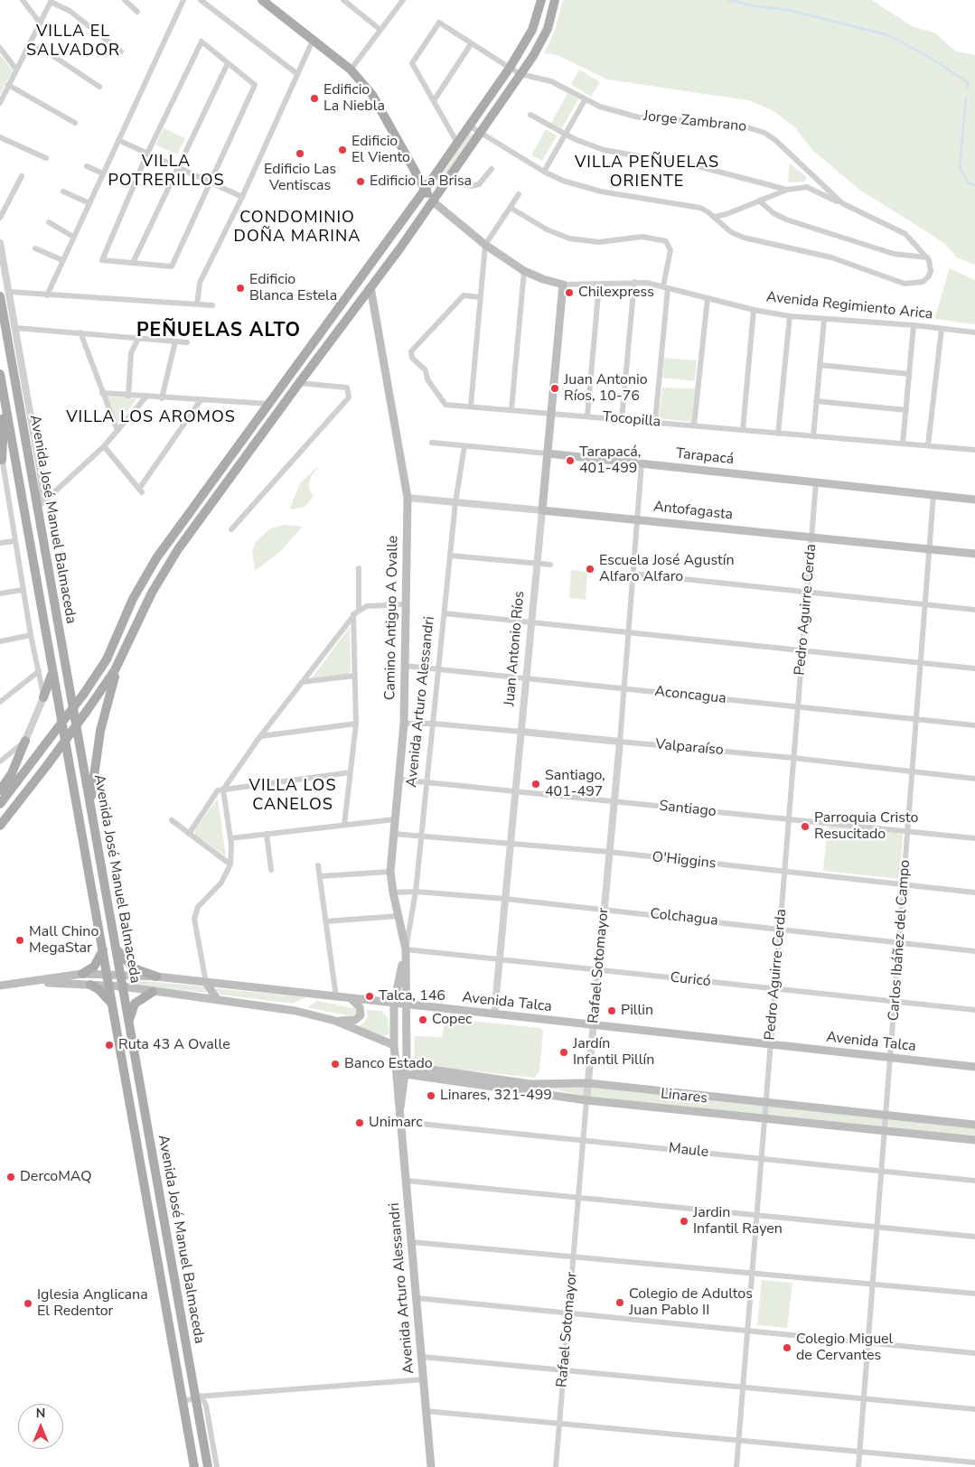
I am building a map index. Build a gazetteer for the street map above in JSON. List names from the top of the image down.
{
  "streets": {
    "main road": [
      "Avenida Regimiento Arica",
      "Tarapacá",
      "Antofagasta",
      "Avenida José Manuel Balmaceda",
      "Camino Antiguo A Ovalle",
      "Juan Antonio Ríos",
      "Avenida Arturo Alessandri",
      "Avenida Talca",
      "Linares"
    ],
    "street": [
      "Jorge Zambrano",
      "Tocopilla",
      "Pedro Aguirre Cerda",
      "Aconcagua",
      "Valparaíso",
      "Santiago",
      "O'Higgins",
      "Colchagua",
      "Carlos Ibáñez del Campo",
      "Rafael Sotomayor",
      "Curicó",
      "Maule"
    ]
  },
  "crossings": [
    ["Avenida Regimiento Arica", "Juan Antonio Ríos"],
    ["Tocopilla", "Juan Antonio Ríos"],
    ["Tarapacá", "Pedro Aguirre Cerda"],
    ["Tarapacá", "Juan Antonio Ríos"],
    ["Tarapacá", "Avenida Arturo Alessandri"],
    ["Tarapacá", "Carlos Ibáñez del Campo"],
    ["Tarapacá", "Rafael Sotomayor"],
    ["Antofagasta", "Pedro Aguirre Cerda"],
    ["Antofagasta", "Camino Antiguo A Ovalle"],
    ["Antofagasta", "Juan Antonio Ríos"],
    ["Antofagasta", "Avenida Arturo Alessandri"],
    ["Antofagasta", "Carlos Ibáñez del Campo"],
    ["Antofagasta", "Rafael Sotomayor"],
    ["Avenida José Manuel Balmaceda", "Avenida Talca"],
    ["Pedro Aguirre Cerda", "Aconcagua"],
    ["Pedro Aguirre Cerda", "Valparaíso"],
    ["Pedro Aguirre Cerda", "Santiago"],
    ["Pedro Aguirre Cerda", "O'Higgins"],
    ["Pedro Aguirre Cerda", "Colchagua"],
    ["Pedro Aguirre Cerda", "Curicó"],
    ["Pedro Aguirre Cerda", "Avenida Talca"],
    ["Pedro Aguirre Cerda", "Linares"],
    ["Pedro Aguirre Cerda", "Maule"],
    ["Camino Antiguo A Ovalle", "Aconcagua"],
    ["Camino Antiguo A Ovalle", "Avenida Arturo Alessandri"],
    ["Camino Antiguo A Ovalle", "Valparaíso"],
    ["Camino Antiguo A Ovalle", "Santiago"],
    ["Camino Antiguo A Ovalle", "O'Higgins"],
    ["Camino Antiguo A Ovalle", "Colchagua"],
    ["Camino Antiguo A Ovalle", "Curicó"],
    ["Juan Antonio Ríos", "Aconcagua"],
    ["Juan Antonio Ríos", "Valparaíso"],
    ["Juan Antonio Ríos", "Santiago"],
    ["Juan Antonio Ríos", "O'Higgins"],
    ["Juan Antonio Ríos", "Colchagua"],
    ["Juan Antonio Ríos", "Curicó"],
    ["Juan Antonio Ríos", "Avenida Talca"],
    ["Aconcagua", "Avenida Arturo Alessandri"],
    ["Aconcagua", "Carlos Ibáñez del Campo"],
    ["Aconcagua", "Rafael Sotomayor"],
    ["Avenida Arturo Alessandri", "Valparaíso"],
    ["Avenida Arturo Alessandri", "Santiago"],
    ["Avenida Arturo Alessandri", "O'Higgins"],
    ["Avenida Arturo Alessandri", "Colchagua"],
    ["Avenida Arturo Alessandri", "Curicó"],
    ["Avenida Arturo Alessandri", "Avenida Talca"],
    ["Avenida Arturo Alessandri", "Linares"],
    ["Avenida Arturo Alessandri", "Maule"],
    ["Valparaíso", "Carlos Ibáñez del Campo"],
    ["Valparaíso", "Rafael Sotomayor"],
    ["Santiago", "Carlos Ibáñez del Campo"],
    ["Santiago", "Rafael Sotomayor"],
    ["O'Higgins", "Carlos Ibáñez del Campo"],
    ["O'Higgins", "Rafael Sotomayor"],
    ["Colchagua", "Carlos Ibáñez del Campo"],
    ["Colchagua", "Rafael Sotomayor"],
    ["Carlos Ibáñez del Campo", "Curicó"],
    ["Carlos Ibáñez del Campo", "Avenida Talca"],
    ["Carlos Ibáñez del Campo", "Linares"],
    ["Carlos Ibáñez del Campo", "Maule"],
    ["Rafael Sotomayor", "Curicó"],
    ["Rafael Sotomayor", "Avenida Talca"],
    ["Rafael Sotomayor", "Linares"],
    ["Rafael Sotomayor", "Maule"]
  ],
  "districts": [
    "VILLA EL SALVADOR",
    "VILLA POTRERILLOS",
    "VILLA PEÑUELAS ORIENTE",
    "CONDOMINIO DOÑA MARINA",
    "PEÑUELAS ALTO",
    "VILLA LOS AROMOS",
    "VILLA LOS CANELOS"
  ],
  "places": [
    "Edificio La Niebla",
    "Edificio El Viento",
    "Edificio Las Ventiscas",
    "Edificio La Brisa",
    "Edificio Blanca Estela",
    "Chilexpress",
    "Juan Antonio Ríos, 10-76",
    "Tarapacá, 401-499",
    "Escuela José Agustín Alfaro Alfaro",
    "Santiago, 401-497",
    "Parroquia Cristo Resucitado",
    "Mall Chino MegaStar",
    "Talca, 146",
    "Pillin",
    "Copec",
    "Ruta 43 A Ovalle",
    "Jardín Infantil Pillín",
    "Banco Estado",
    "Linares, 321-499",
    "Unimarc",
    "DercoMAQ",
    "Jardin Infantil Rayen",
    "Colegio de Adultos Juan Pablo II",
    "Iglesia Anglicana El Redentor",
    "Colegio Miguel de Cervantes"
  ],
  "north": "top"
}
